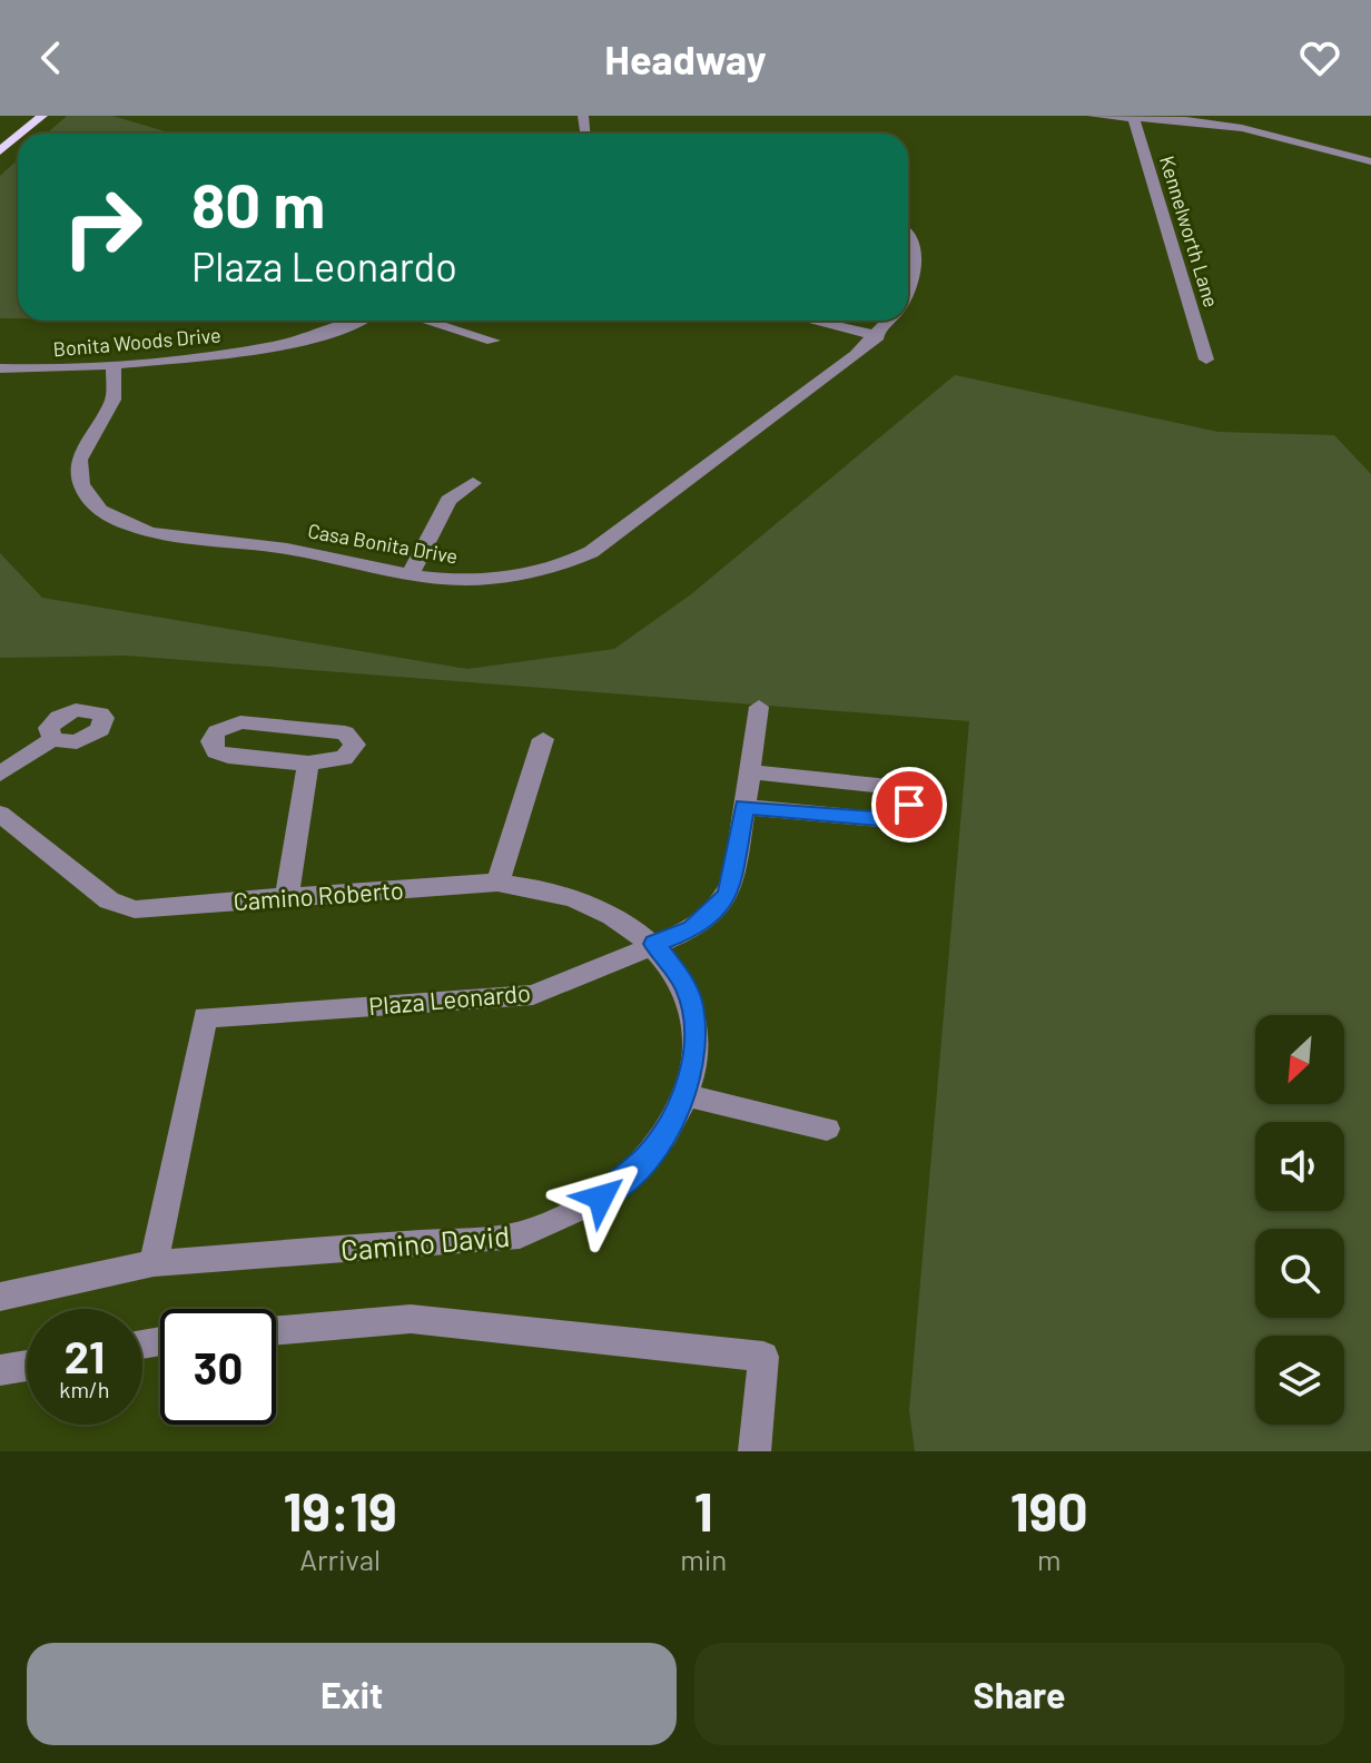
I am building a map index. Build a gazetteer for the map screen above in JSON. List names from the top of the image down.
{
  "streets": {
    "street": [
      "Kennelworth Lane",
      "Bonita Woods Drive",
      "Casa Bonita Drive",
      "Camino Roberto",
      "Plaza Leonardo",
      "Camino David"
    ]
  },
  "crossings": [
    ["Bonita Woods Drive", "Casa Bonita Drive"],
    ["Camino Roberto", "Plaza Leonardo"],
    ["Camino Roberto", "Camino David"],
    ["Plaza Leonardo", "Camino David"]
  ],
  "north": "bottom left",
  "page": {
    "header": "Headway",
    "turn": ["80 m", "Plaza Leonardo"],
    "speed": "21 km/h",
    "limit": "30",
    "eta": [
      "19:19",
      "Arrival",
      "1",
      "min",
      "190",
      "m"
    ],
    "buttons": ["Exit", "Share"]
  }
}
